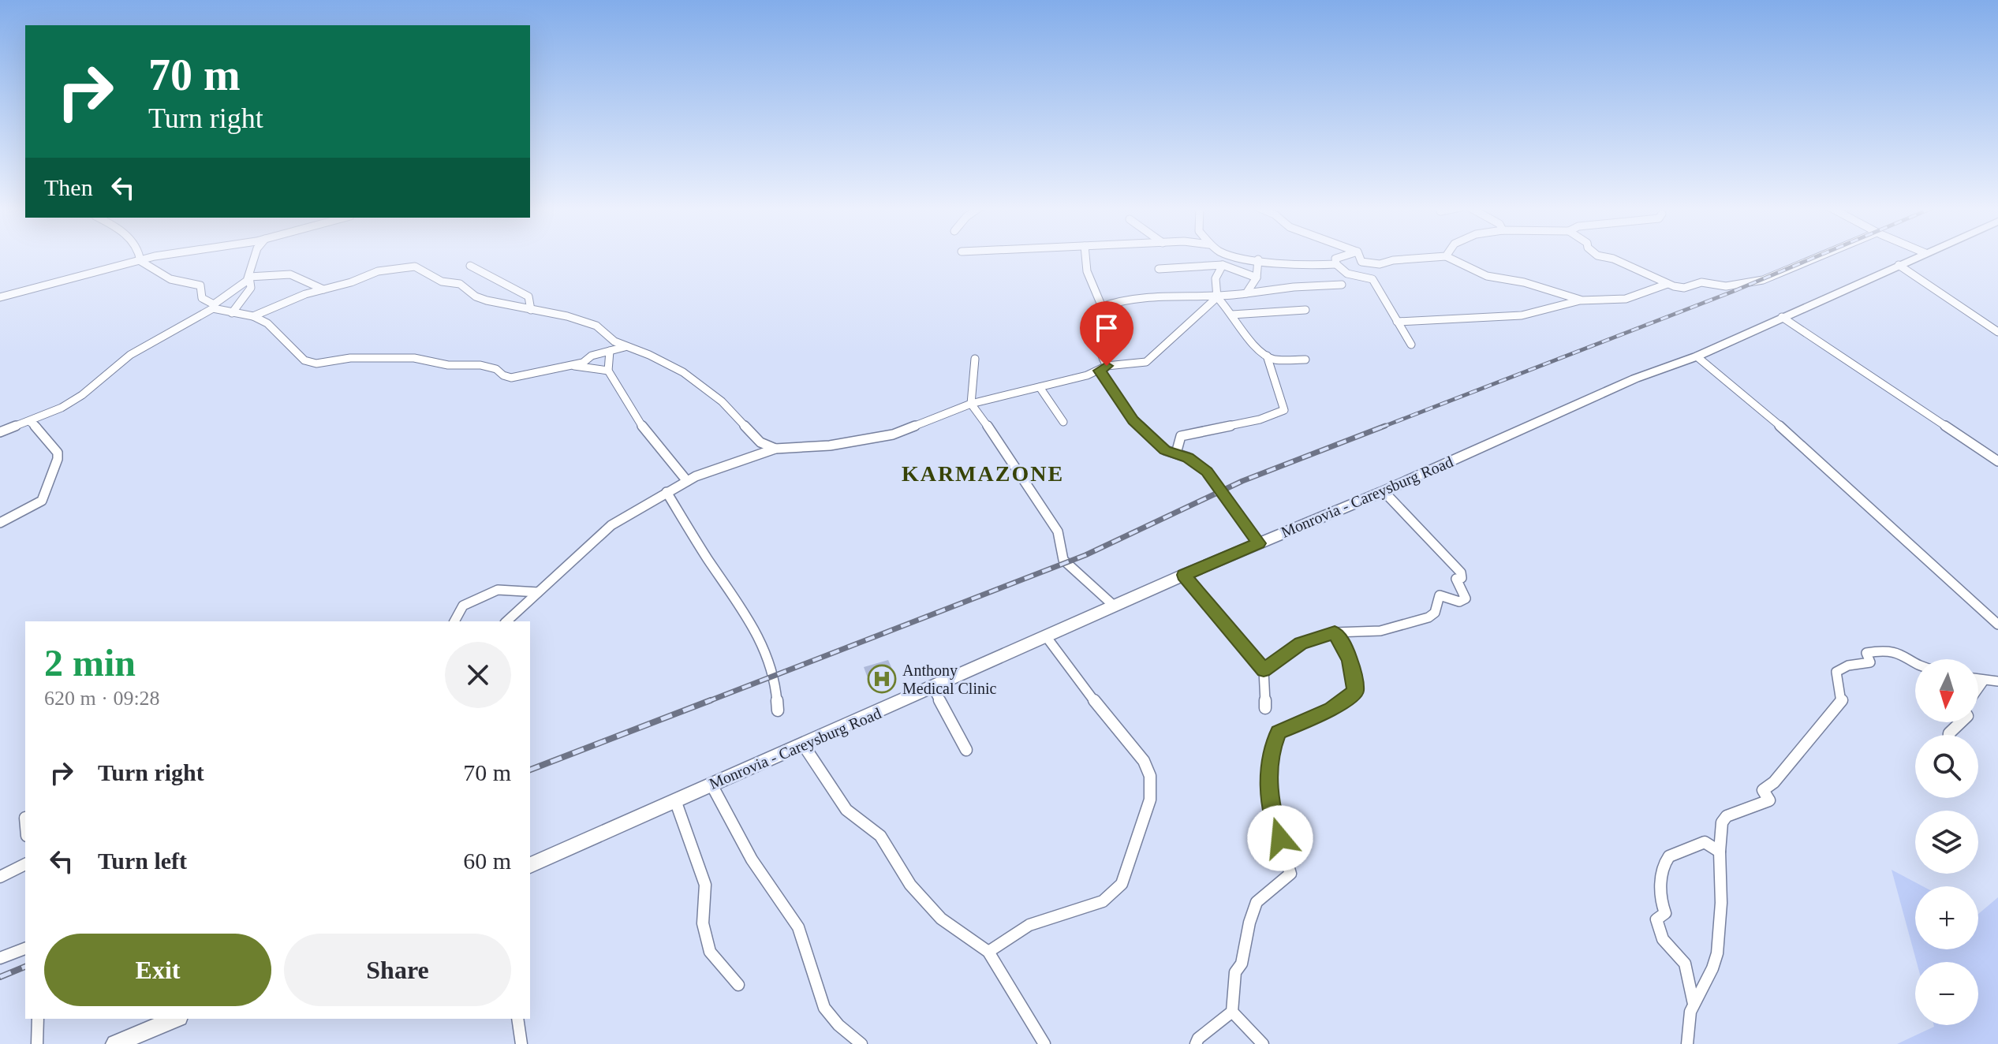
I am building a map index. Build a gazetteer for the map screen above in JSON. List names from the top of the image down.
{
  "streets": {
    "main road": ["Monrovia - Careysburg Road"]
  },
  "districts": ["KARMAZONE"],
  "places": {
    "hospital": ["Anthony Medical Clinic"]
  },
  "north": "bottom",
  "page": {
    "turn": ["70 m", "Turn right"],
    "then": "Then",
    "heading": ["2 min", "620 m · 09:28"],
    "map_buttons": ["+", "−"],
    "list": [
      {
        "name": "Turn right",
        "value": "70 m"
      },
      {
        "name": "Turn left",
        "value": "60 m"
      }
    ],
    "buttons": ["Exit", "Share"]
  }
}
